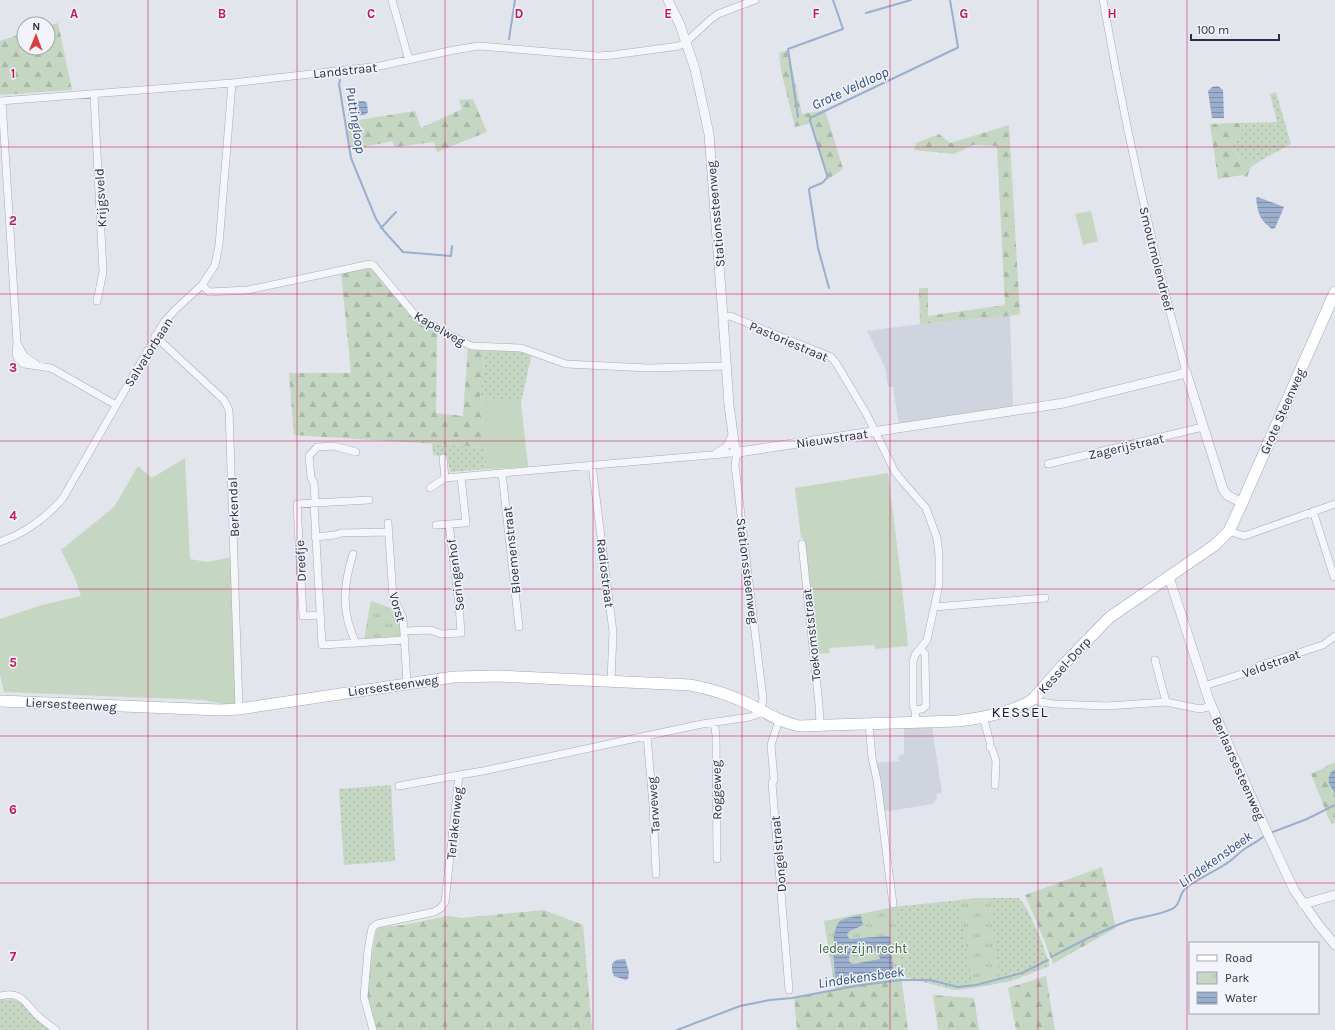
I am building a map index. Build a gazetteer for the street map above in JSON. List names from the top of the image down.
{
  "streets": {
    "main road": ["Grote Steenweg", "Kessel-Dorp", "Liersesteenweg"],
    "street": [
      "Landstraat",
      "Krijgsveld",
      "Stationssteenweg",
      "Smoutmolendreef",
      "Kapelweg",
      "Pastoriestraat",
      "Salvatorbaan",
      "Nieuwstraat",
      "Zagerijstraat",
      "Berkendal",
      "Bloemenstraat",
      "Dreefje",
      "Radiostraat",
      "Seringenhof",
      "Vorst",
      "Toekomststraat",
      "Veldstraat",
      "Berlaarsesteenweg",
      "Roggeweg",
      "Tarweweg",
      "Terlakenweg",
      "Dongelstraat"
    ]
  },
  "crossings": [
    ["Landstraat", "Krijgsveld"],
    ["Landstraat", "Stationssteenweg"],
    ["Landstraat", "Salvatorbaan"],
    ["Stationssteenweg", "Kapelweg"],
    ["Stationssteenweg", "Pastoriestraat"],
    ["Stationssteenweg", "Nieuwstraat"],
    ["Stationssteenweg", "Liersesteenweg"],
    ["Stationssteenweg", "Terlakenweg"],
    ["Smoutmolendreef", "Grote Steenweg"],
    ["Smoutmolendreef", "Nieuwstraat"],
    ["Smoutmolendreef", "Zagerijstraat"],
    ["Kapelweg", "Salvatorbaan"],
    ["Pastoriestraat", "Nieuwstraat"],
    ["Salvatorbaan", "Berkendal"],
    ["Grote Steenweg", "Kessel-Dorp"],
    ["Nieuwstraat", "Bloemenstraat"],
    ["Nieuwstraat", "Radiostraat"],
    ["Nieuwstraat", "Seringenhof"],
    ["Berkendal", "Liersesteenweg"],
    ["Radiostraat", "Liersesteenweg"],
    ["Seringenhof", "Vorst"],
    ["Vorst", "Liersesteenweg"],
    ["Toekomststraat", "Kessel-Dorp"],
    ["Veldstraat", "Berlaarsesteenweg"],
    ["Kessel-Dorp", "Liersesteenweg"],
    ["Kessel-Dorp", "Berlaarsesteenweg"],
    ["Kessel-Dorp", "Dongelstraat"],
    ["Liersesteenweg", "Terlakenweg"],
    ["Liersesteenweg", "Dongelstraat"],
    ["Roggeweg", "Terlakenweg"],
    ["Tarweweg", "Terlakenweg"]
  ],
  "districts": ["KESSEL"],
  "water": ["Grote Veldloop", "Puttingloop", "Lindekensbeek"],
  "parks": ["Ieder zijn recht"],
  "legend": ["Road", "Park", "Water"],
  "scale_bar": "100 m",
  "north": "top",
  "grid": {
    "columns": [
      "A",
      "B",
      "C",
      "D",
      "E",
      "F",
      "G",
      "H"
    ],
    "rows": [
      "1",
      "2",
      "3",
      "4",
      "5",
      "6",
      "7"
    ]
  }
}
